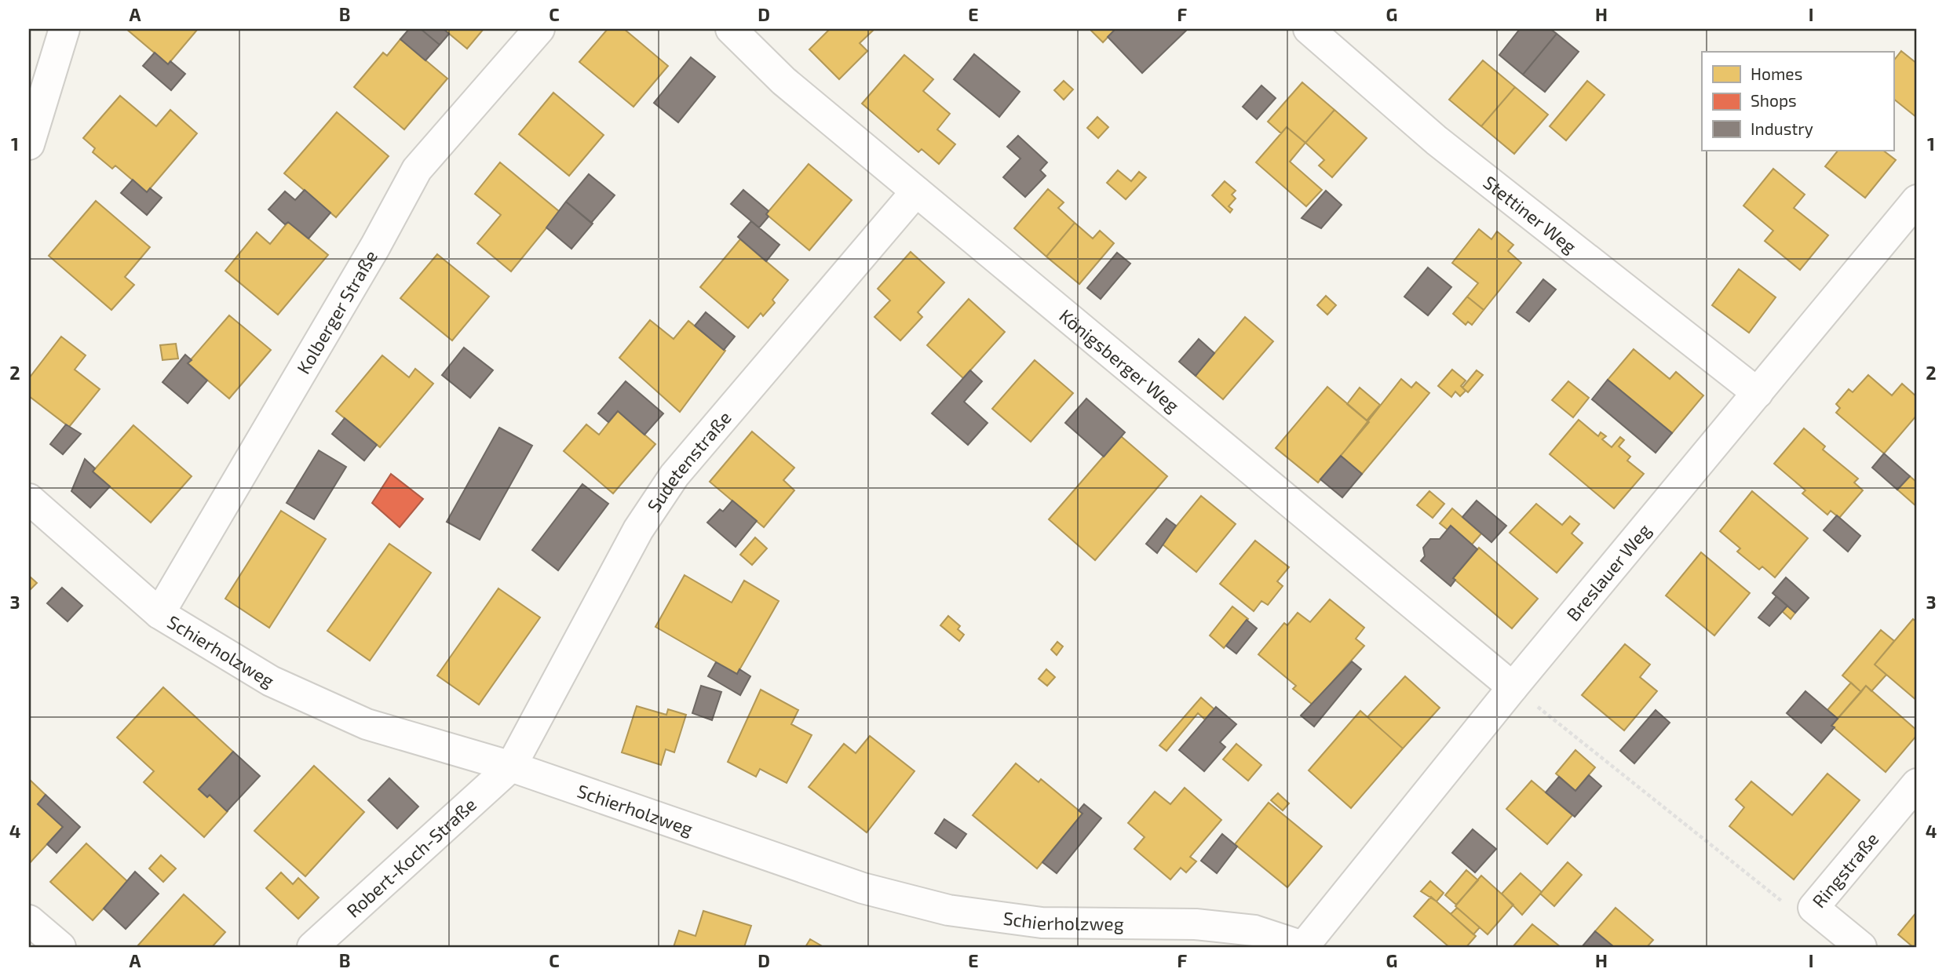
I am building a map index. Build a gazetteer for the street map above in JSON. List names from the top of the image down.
{
  "streets": {
    "street": [
      "Stettiner Weg",
      "Kolberger Straße",
      "Königsberger Weg",
      "Sudetenstraße",
      "Breslauer Weg",
      "Schierholzweg",
      "Robert-Koch-Straße",
      "Ringstraße"
    ]
  },
  "crossings": [
    ["Stettiner Weg", "Breslauer Weg"],
    ["Kolberger Straße", "Schierholzweg"],
    ["Königsberger Weg", "Sudetenstraße"],
    ["Königsberger Weg", "Breslauer Weg"],
    ["Sudetenstraße", "Schierholzweg"],
    ["Sudetenstraße", "Robert-Koch-Straße"],
    ["Breslauer Weg", "Schierholzweg"],
    ["Schierholzweg", "Robert-Koch-Straße"]
  ],
  "legend": ["Homes", "Shops", "Industry"],
  "grid": {
    "columns": [
      "A",
      "B",
      "C",
      "D",
      "E",
      "F",
      "G",
      "H",
      "I"
    ],
    "rows": [
      "1",
      "2",
      "3",
      "4"
    ]
  }
}
